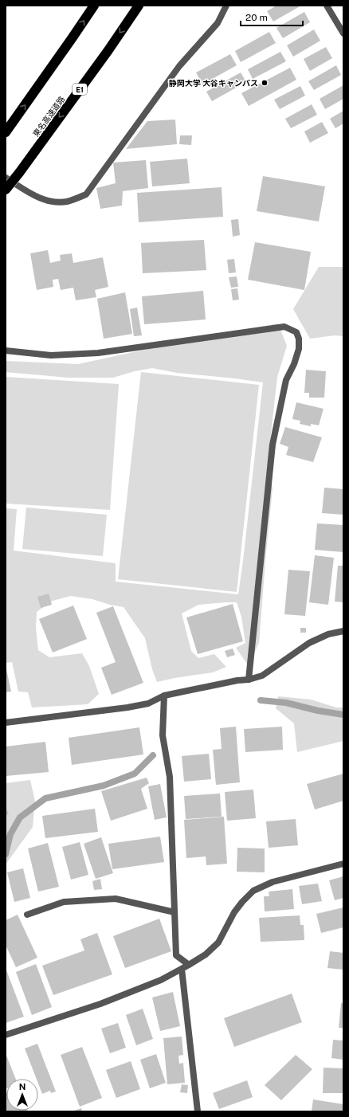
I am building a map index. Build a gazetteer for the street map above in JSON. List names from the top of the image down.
{
  "streets": {
    "highway": ["E1", "東名高速道路"]
  },
  "places": ["静岡大学 大谷キャンパス"],
  "scale_bar": "20 m",
  "north": "top"
}
